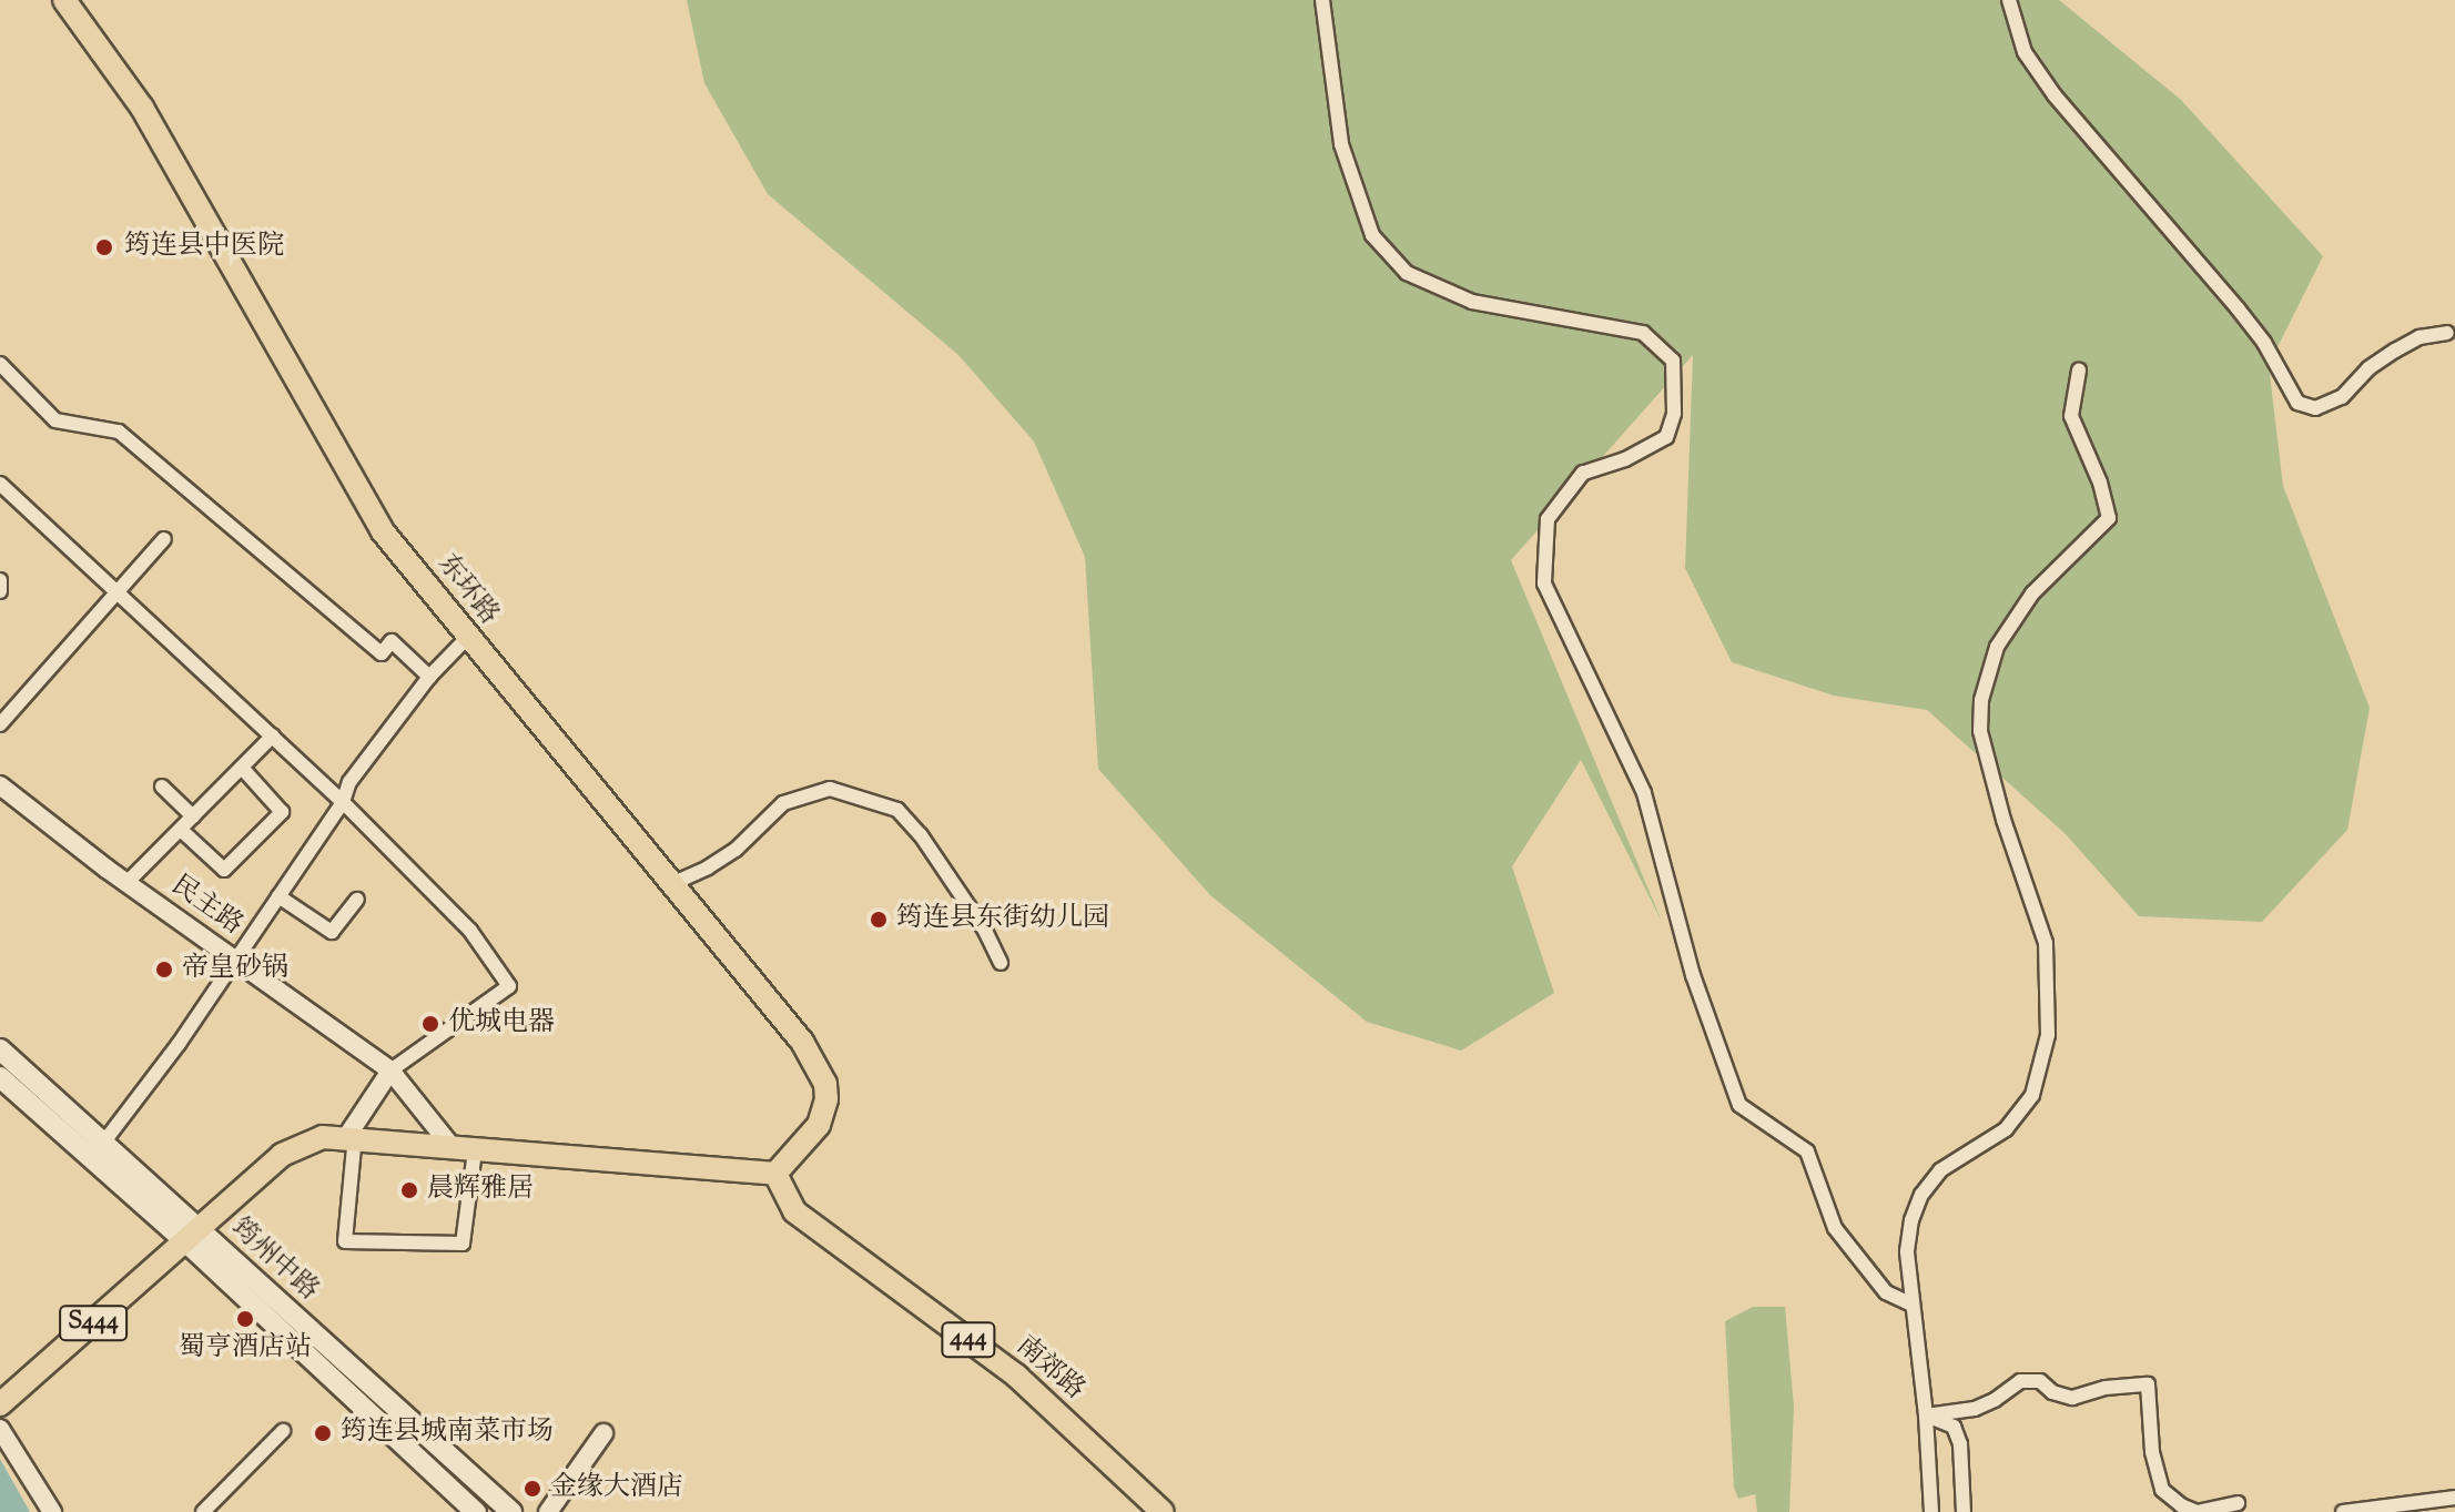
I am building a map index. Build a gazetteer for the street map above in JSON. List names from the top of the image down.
{
  "streets": {
    "main road": [
      "东环路",
      "筠州中路",
      "S444",
      "444",
      "南郊路"
    ],
    "street": ["民主路"]
  },
  "crossings": [
    ["东环路", "S444"],
    ["东环路", "南郊路"],
    ["民主路", "S444"],
    ["筠州中路", "S444"],
    ["S444", "南郊路"]
  ],
  "places": [
    "筠连县中医院",
    "筠连县东街幼儿园",
    "帝皇砂锅",
    "优城电器",
    "晨辉雅居",
    "蜀亨酒店站",
    "筠连县城南菜市场",
    "金缘大酒店"
  ]
}
